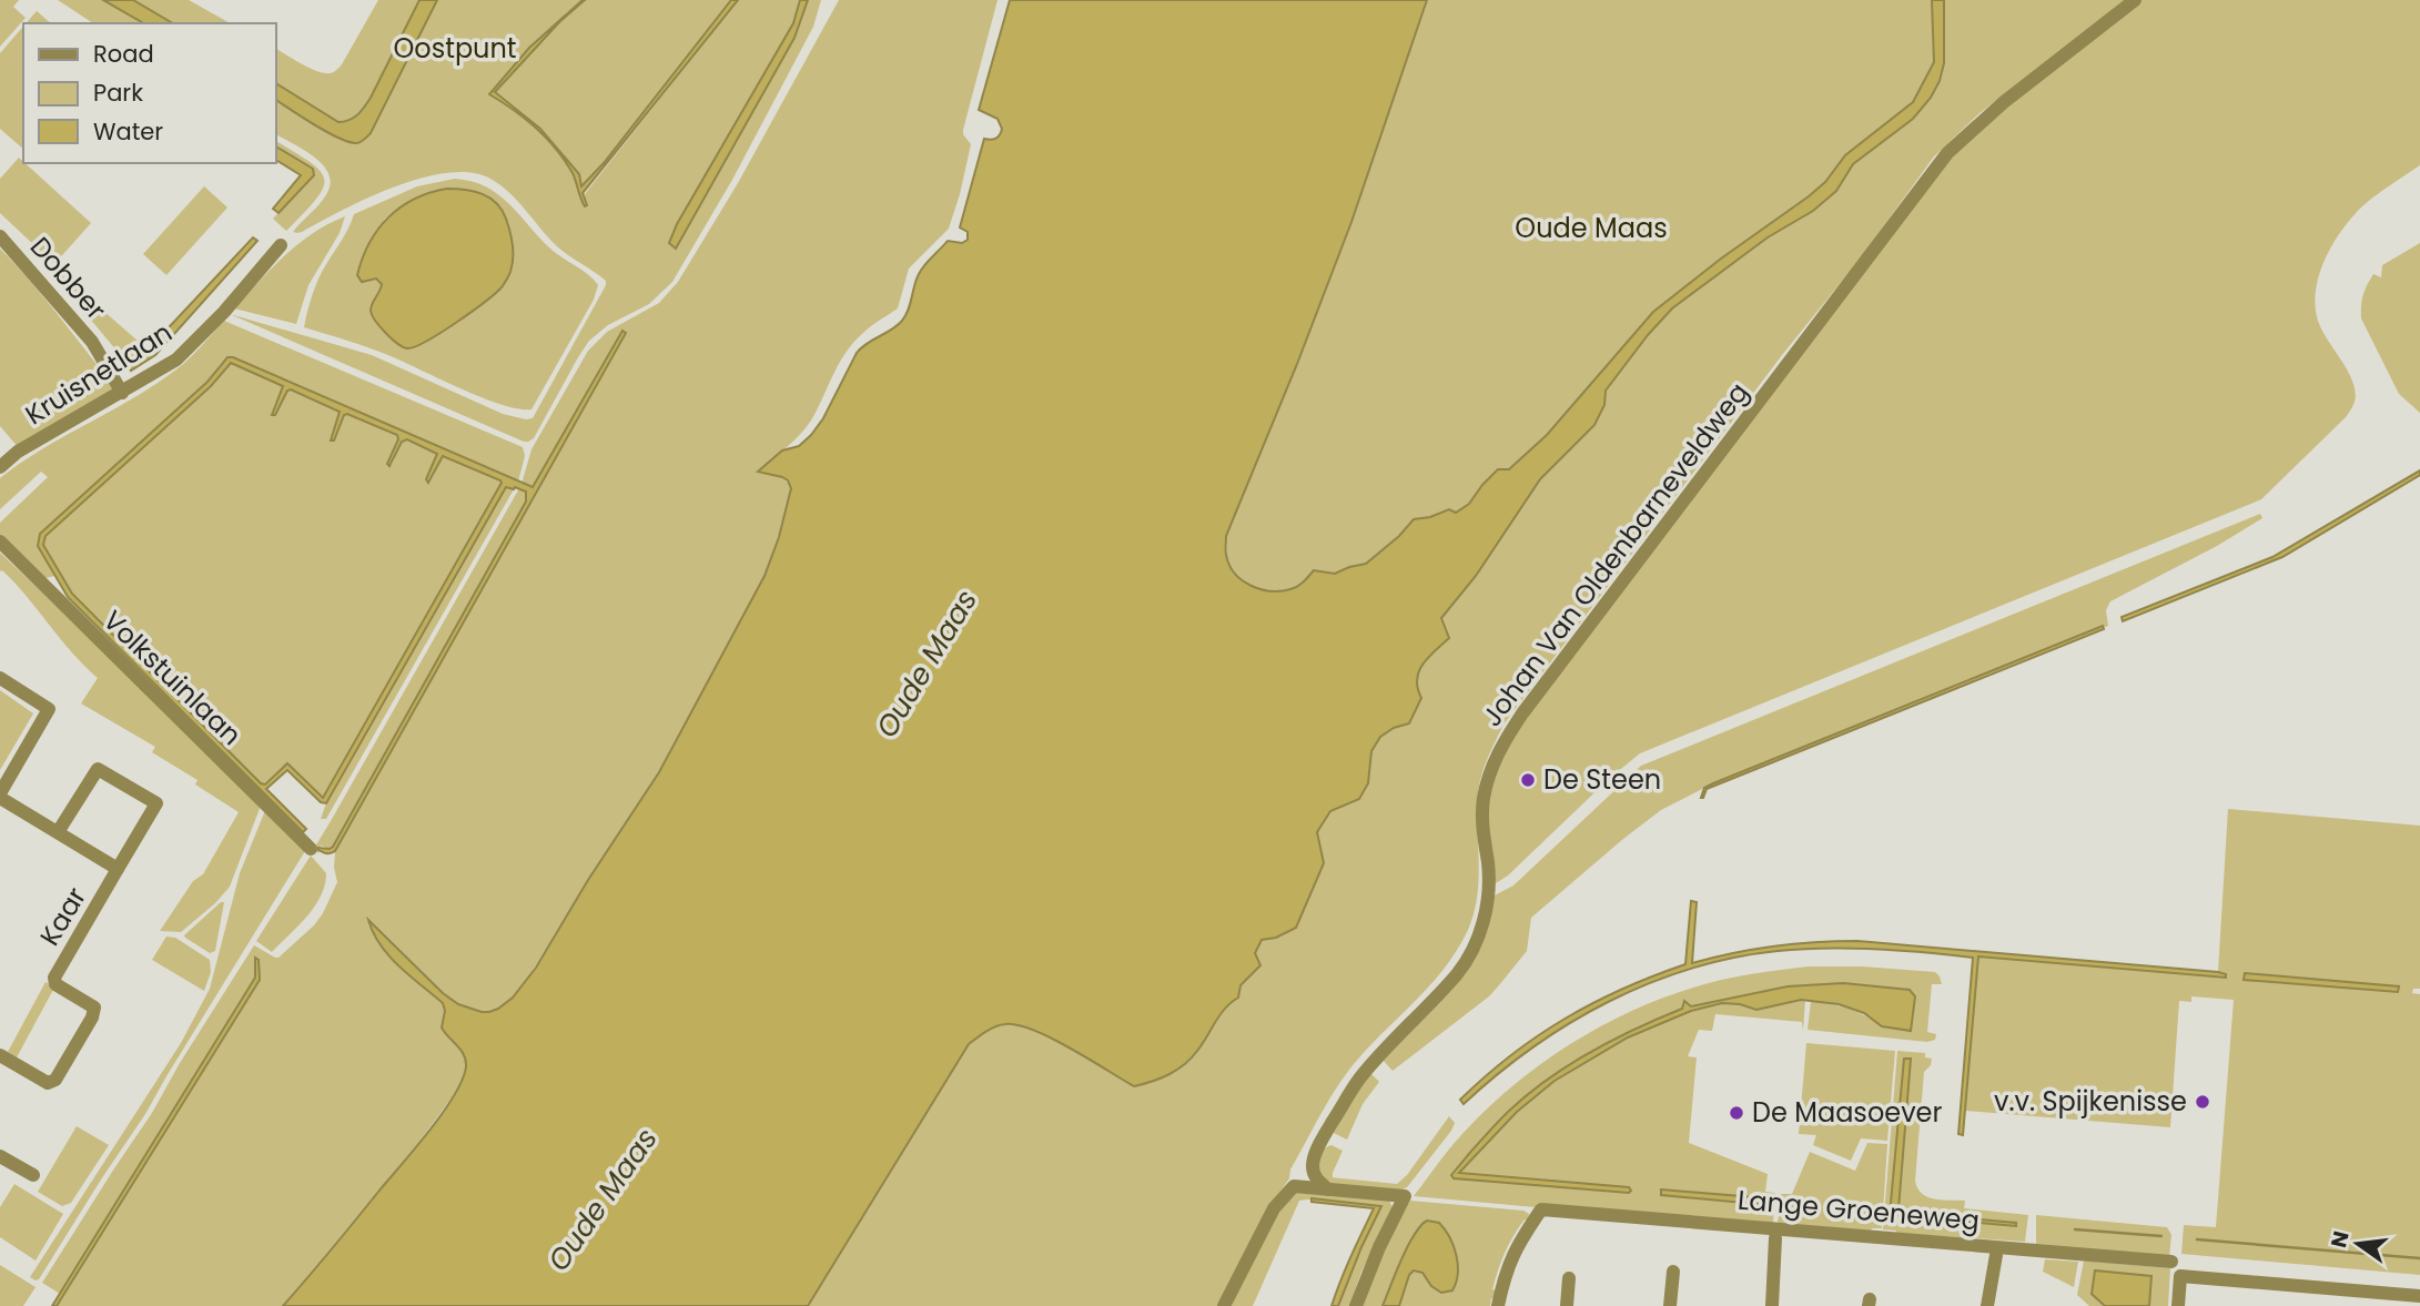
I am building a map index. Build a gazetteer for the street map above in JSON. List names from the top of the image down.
{
  "streets": {
    "street": [
      "Dobber",
      "Kruisnetlaan",
      "Johan Van Oldenbarneveldweg",
      "Volkstuinlaan",
      "Kaar",
      "Lange Groeneweg"
    ]
  },
  "crossings": [
    ["Dobber", "Kruisnetlaan"]
  ],
  "water": ["Oude Maas"],
  "parks": ["Oostpunt", "Oude Maas"],
  "places": ["De Steen", "v.v. Spijkenisse", "De Maasoever"],
  "legend": ["Road", "Park", "Water"],
  "north": "left"
}
